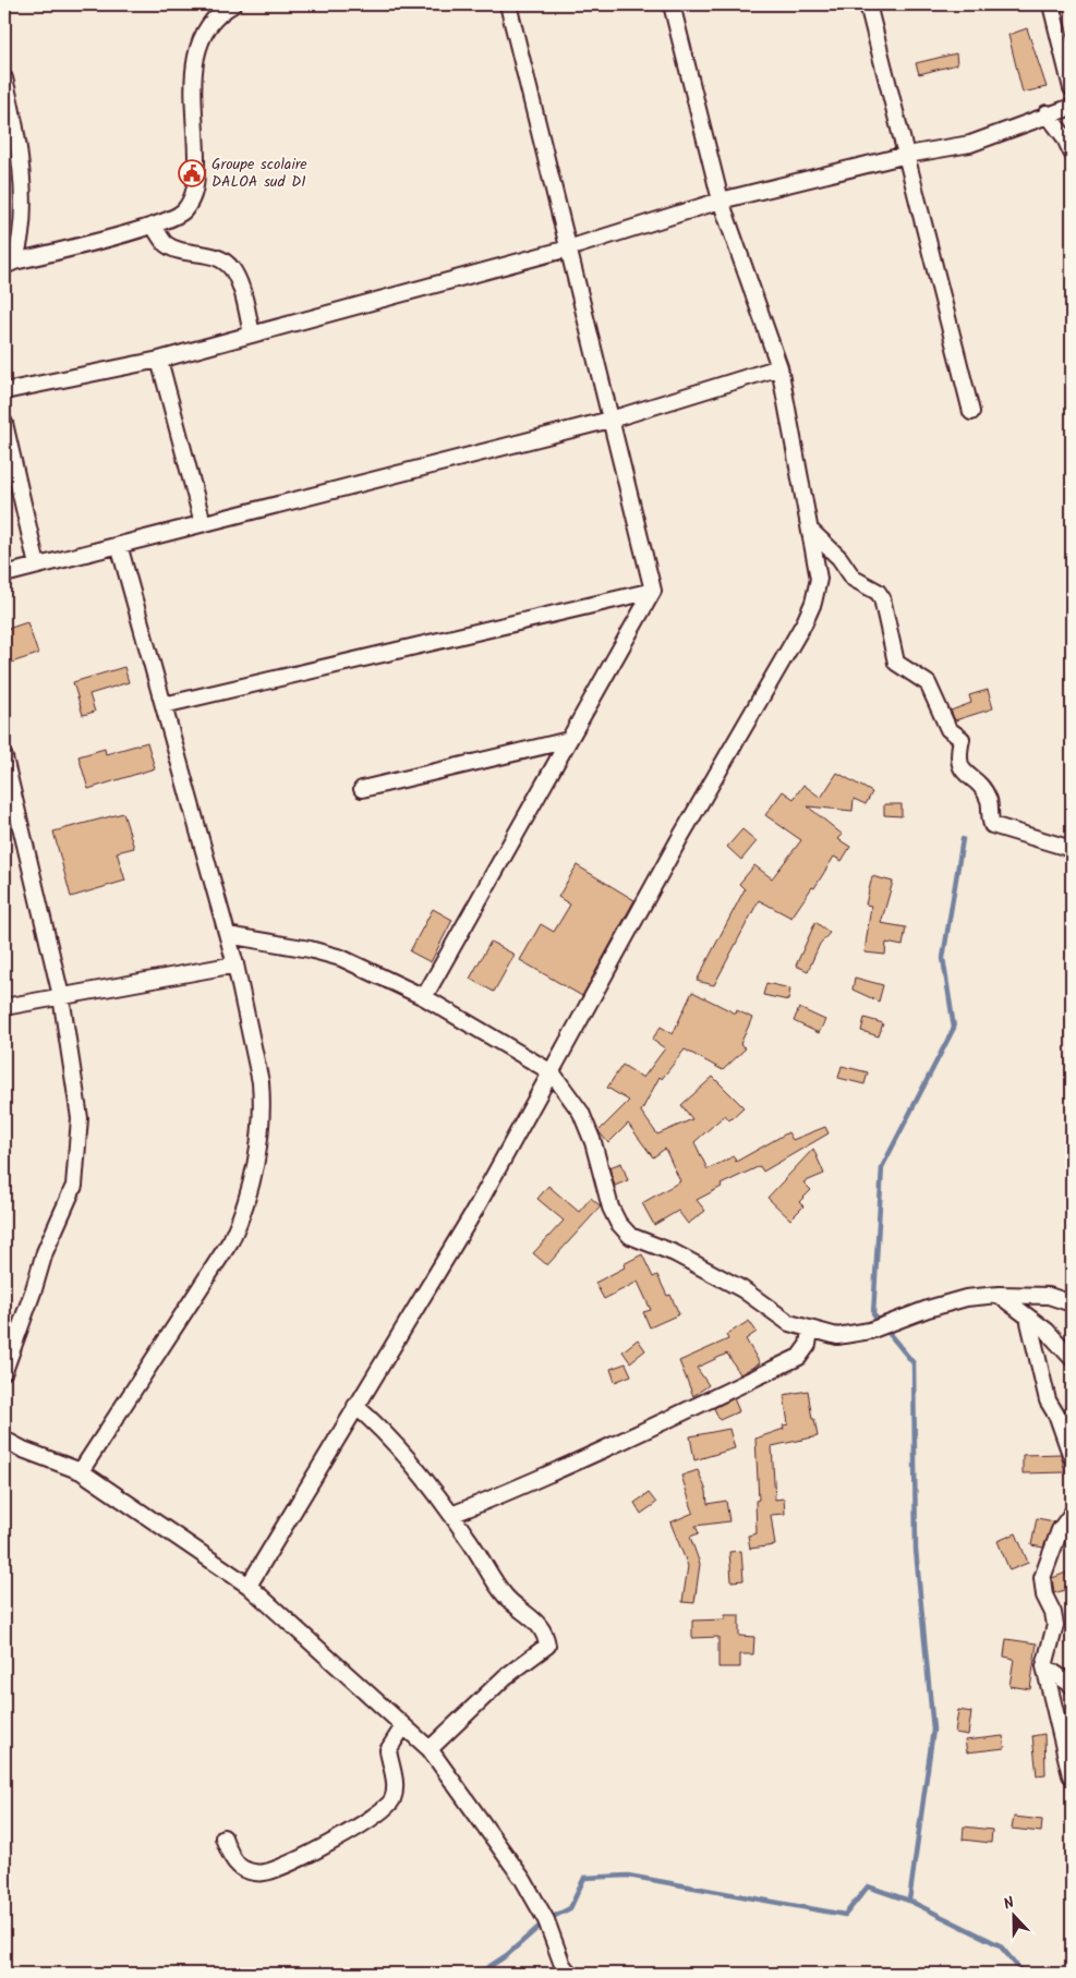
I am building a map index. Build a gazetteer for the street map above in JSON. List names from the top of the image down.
{
  "places": {
    "public building": ["Groupe scolaire DALOA sud D1"]
  },
  "north": "top"
}
